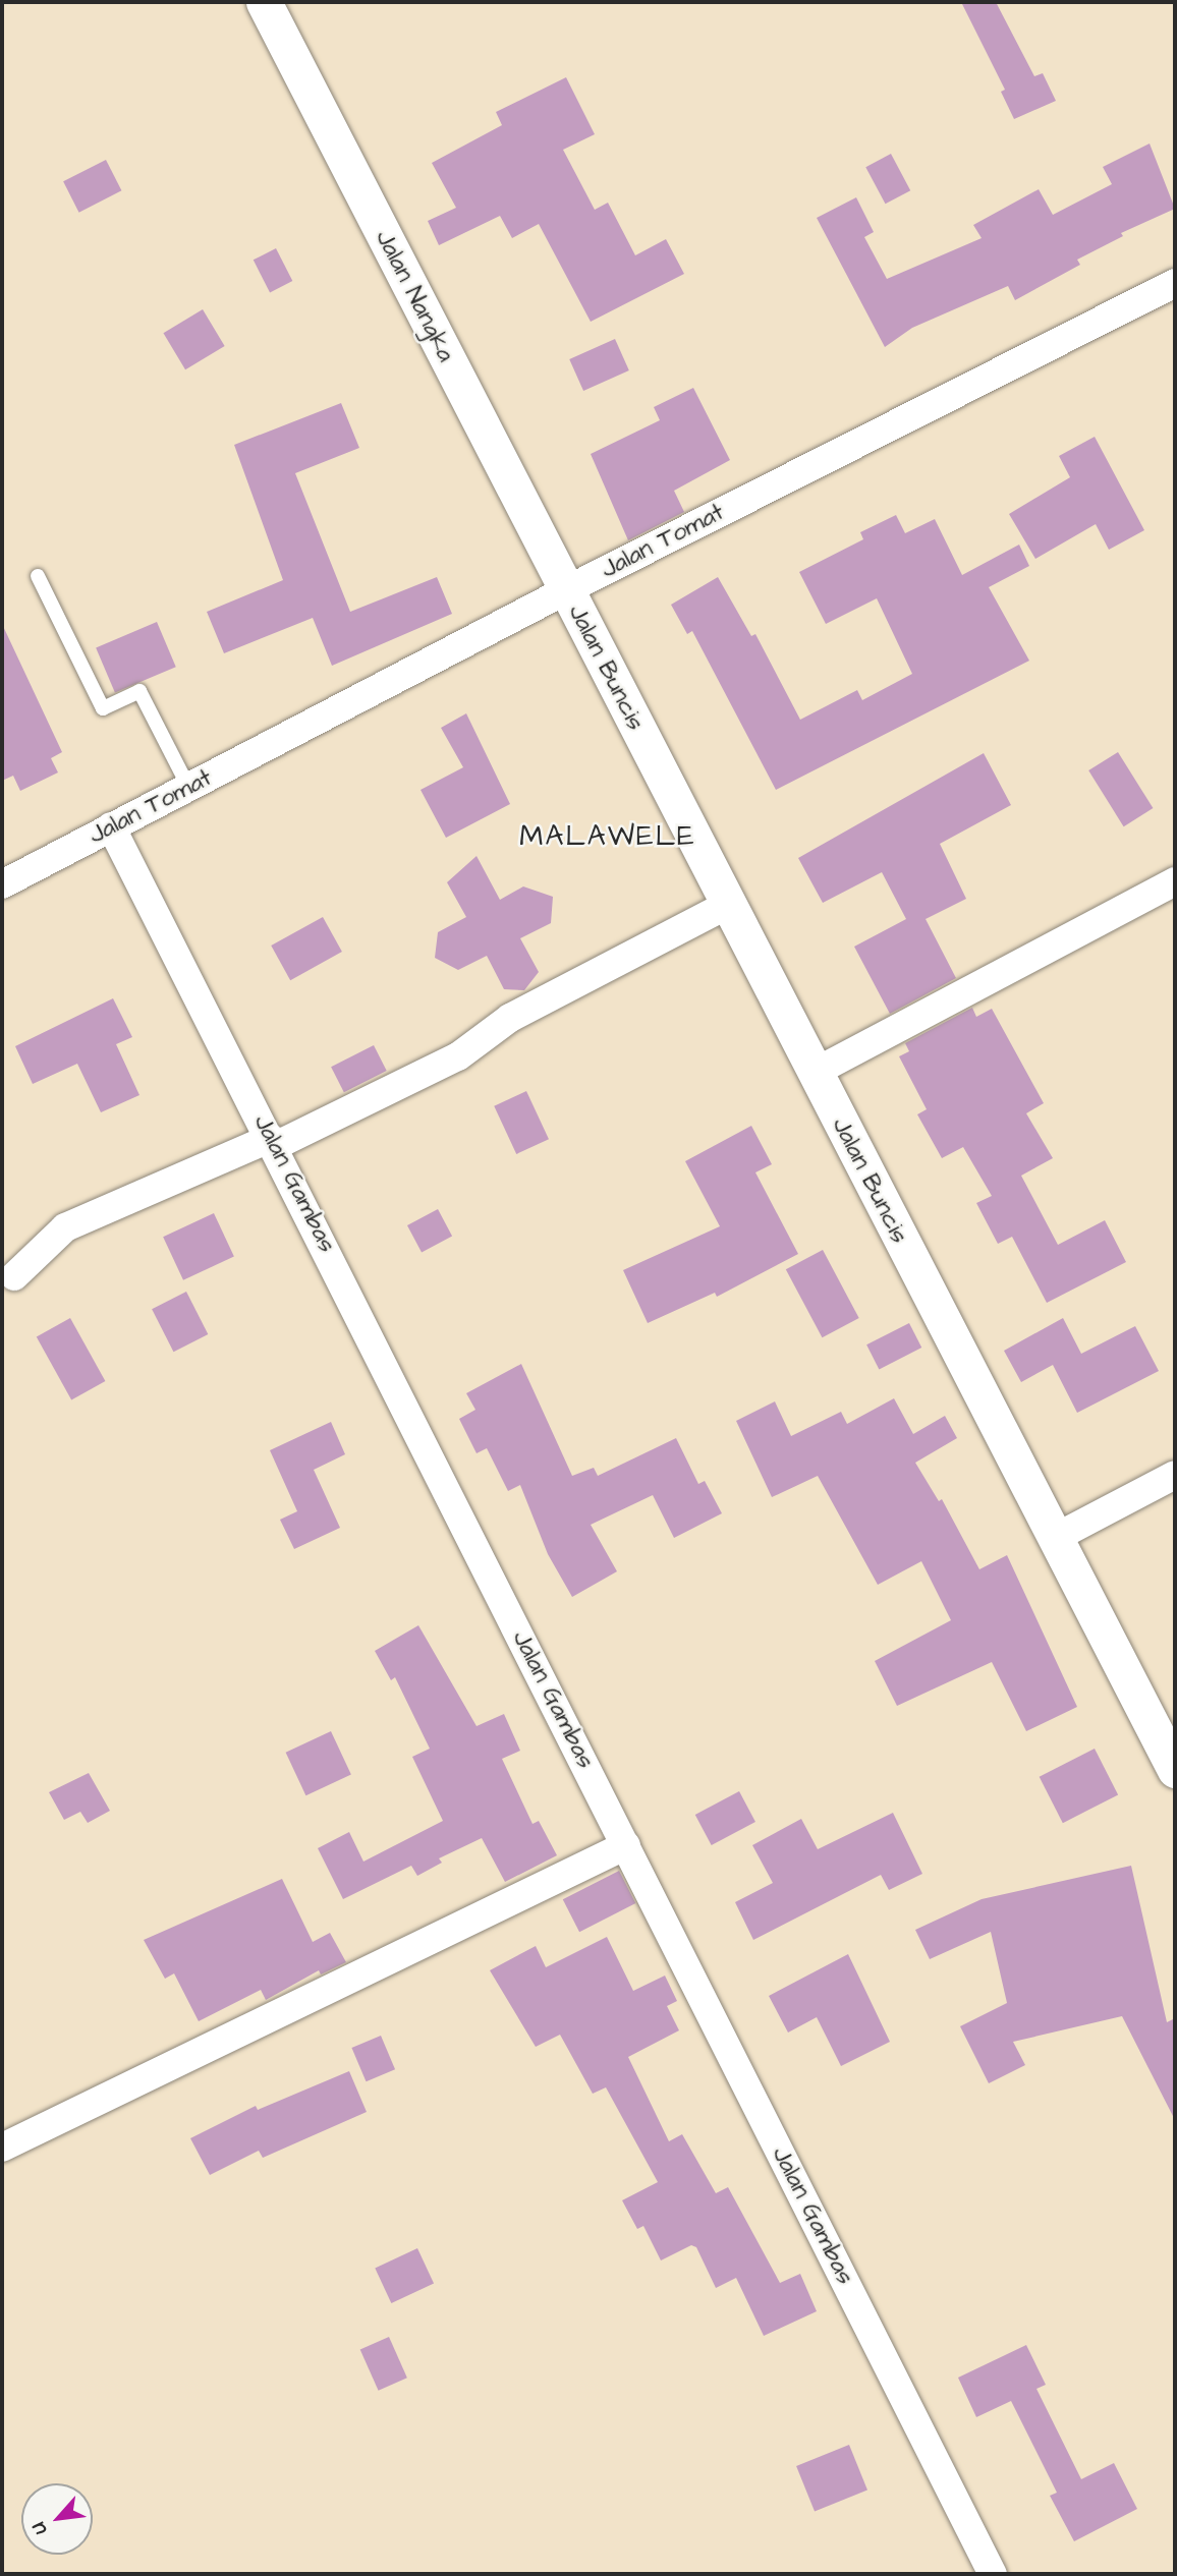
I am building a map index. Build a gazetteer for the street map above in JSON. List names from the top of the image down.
{
  "streets": {
    "street": [
      "Jalan Nangka",
      "Jalan Tomat",
      "Jalan Buncis",
      "Jalan Gambas"
    ]
  },
  "crossings": [
    ["Jalan Nangka", "Jalan Tomat"],
    ["Jalan Nangka", "Jalan Buncis"],
    ["Jalan Tomat", "Jalan Buncis"],
    ["Jalan Tomat", "Jalan Gambas"]
  ],
  "districts": ["MALAWELE"],
  "north": "bottom left"
}
